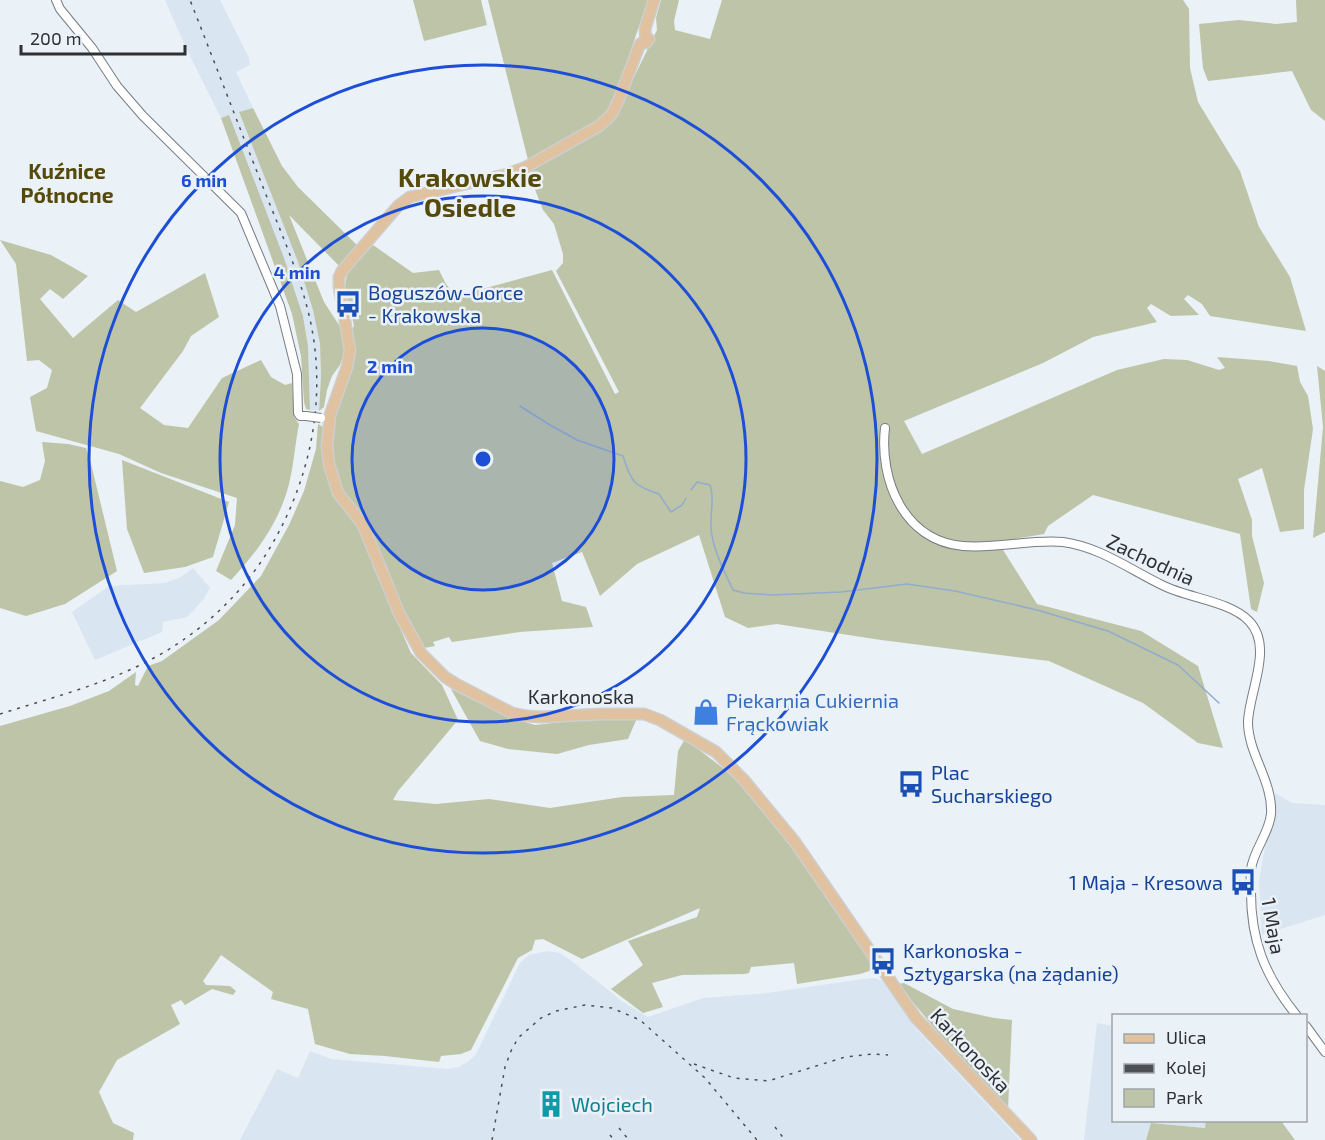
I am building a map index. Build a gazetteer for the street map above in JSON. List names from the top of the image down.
{
  "streets": {
    "main road": ["Karkonoska"],
    "street": ["Zachodnia", "1 Maja"]
  },
  "crossings": [
    ["Zachodnia", "1 Maja"]
  ],
  "districts": ["Kuźnice Północne", "Krakowskie Osiedle"],
  "places": {
    "bus stop": [
      "Boguszów-Gorce - Krakowska",
      "Plac Sucharskiego",
      "1 Maja - Kresowa",
      "Karkonoska - Sztygarska (na żądanie)"
    ],
    "shop": ["Piekarnia Cukiernia Frąckowiak"],
    "building": ["Wojciech"]
  },
  "legend": ["Ulica", "Kolej", "Park"],
  "scale_bar": "200 m",
  "rings": ["6 min", "4 min", "2 min"]
}
